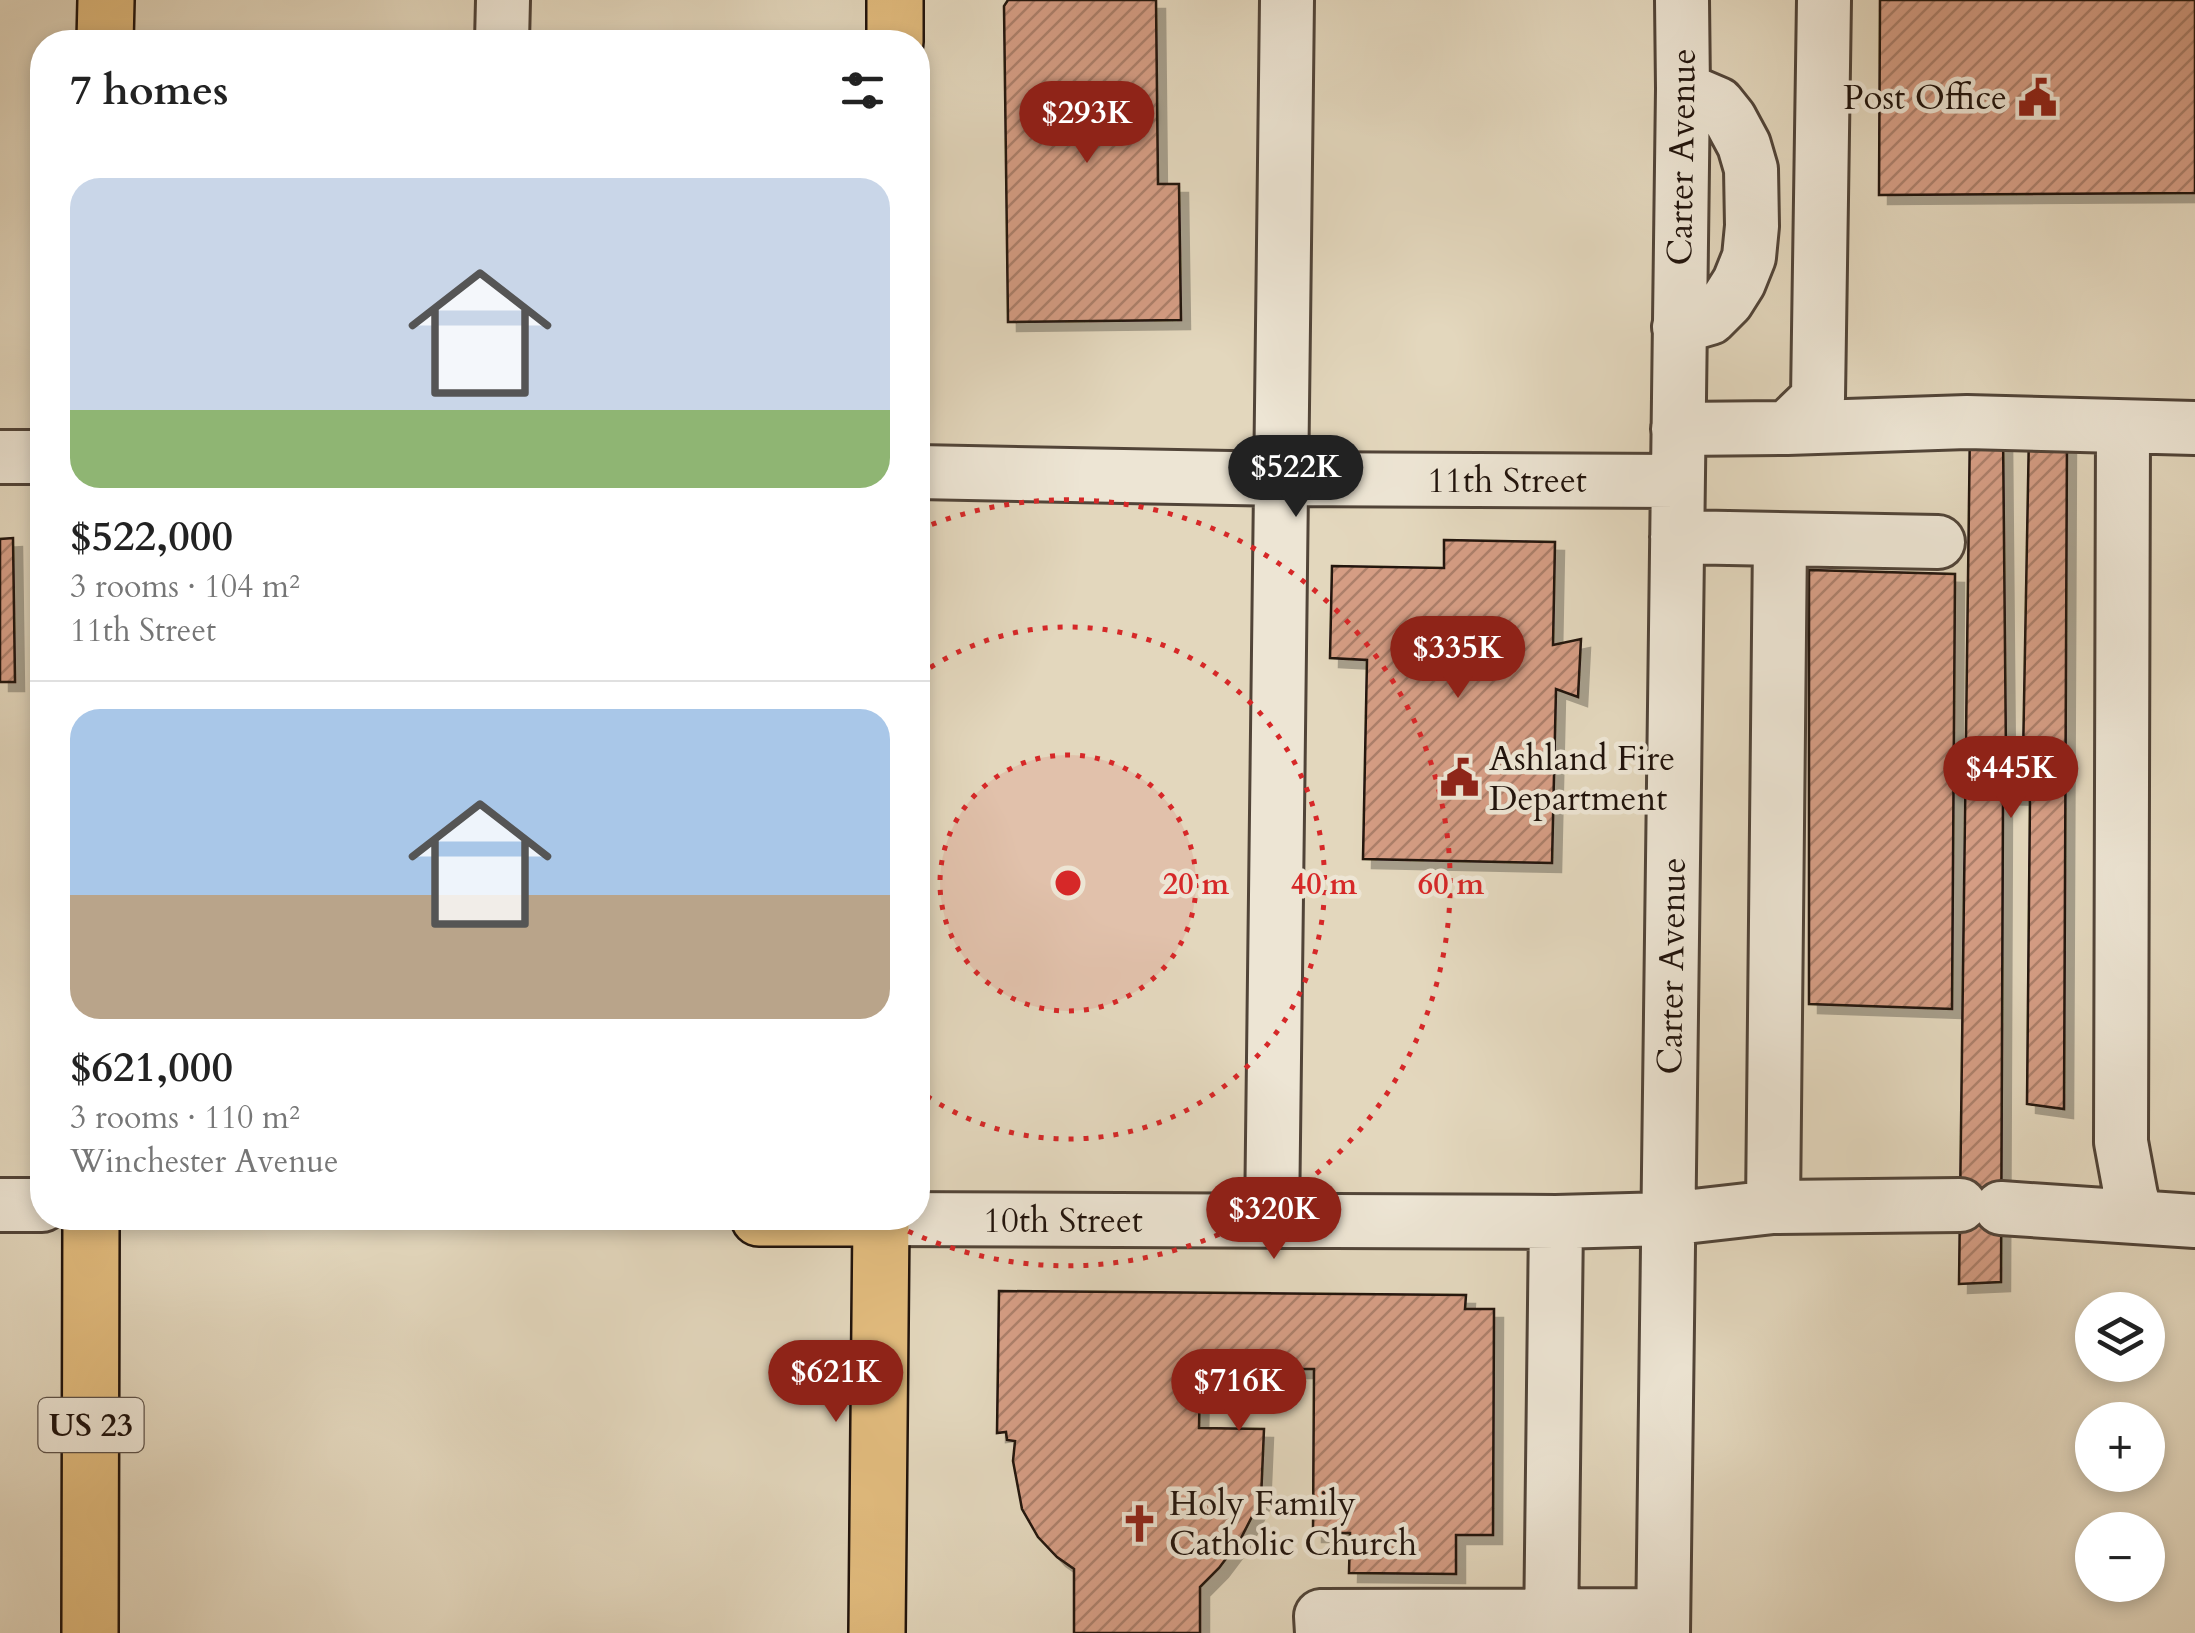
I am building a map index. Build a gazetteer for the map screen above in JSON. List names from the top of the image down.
{
  "streets": {
    "main road": ["US 23"],
    "street": ["Carter Avenue", "11th Street", "10th Street"]
  },
  "crossings": [
    ["Carter Avenue", "11th Street"],
    ["Carter Avenue", "10th Street"]
  ],
  "places": {
    "public building": ["Post Office", "Ashland Fire Department"],
    "church": ["Holy Family Catholic Church"]
  },
  "page": {
    "heading": "7 homes",
    "price": [
      "$293K",
      "$522K",
      "$335K",
      "$445K",
      "$320K",
      "$621K",
      "$716K"
    ],
    "list": [
      {
        "name": "$522,000",
        "note": "3 rooms · 104 m² · 11th Street"
      },
      {
        "name": "$621,000",
        "note": "3 rooms · 110 m² · Winchester Avenue"
      }
    ],
    "map_buttons": ["+", "−"]
  },
  "rings": ["20 m", "40 m", "60 m"]
}
